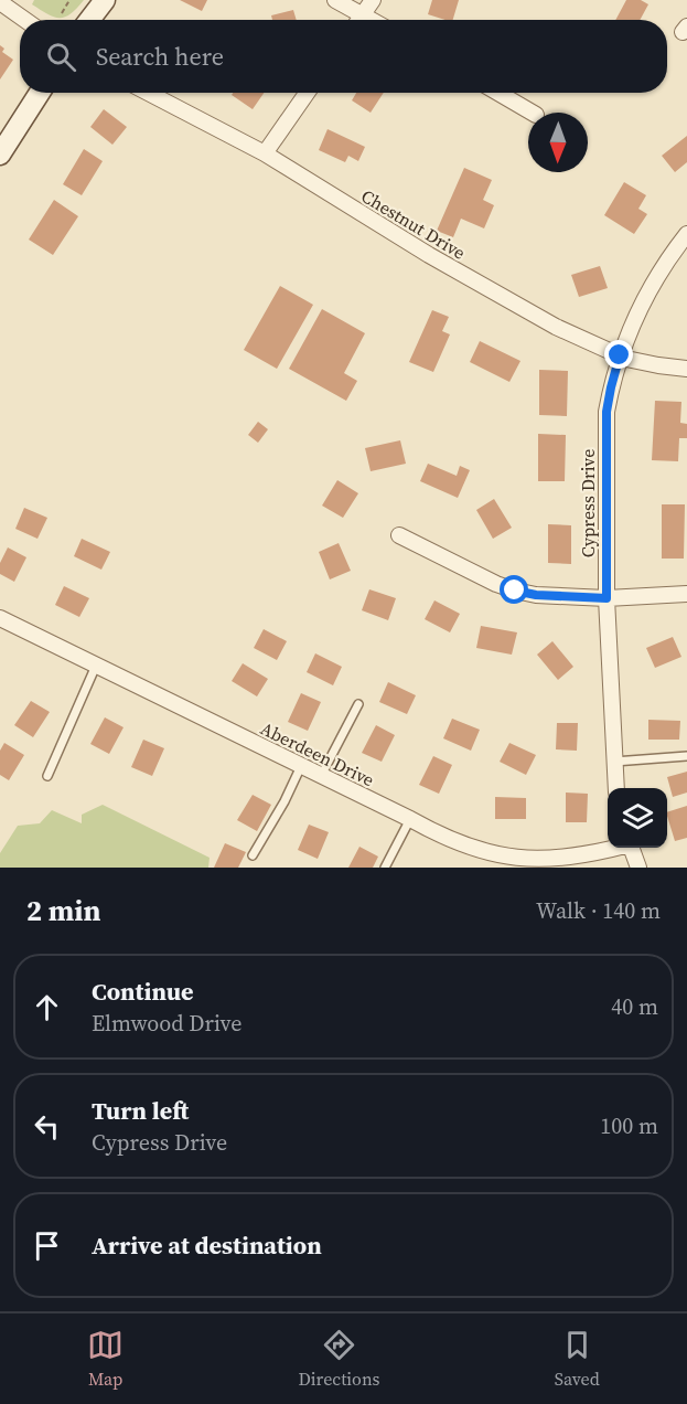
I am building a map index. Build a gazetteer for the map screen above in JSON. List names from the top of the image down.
{
  "streets": {
    "street": ["Chestnut Drive", "Cypress Drive", "Aberdeen Drive"]
  },
  "crossings": [
    ["Chestnut Drive", "Cypress Drive"]
  ],
  "north": "bottom",
  "page": {
    "search": "Search here",
    "heading": ["2 min", "Walk · 140 m"],
    "list": [
      ["Continue", "Elmwood Drive", "40 m"],
      ["Turn left", "Cypress Drive", "100 m"],
      "Arrive at destination"
    ],
    "nav": ["Map", "Directions", "Saved"]
  }
}
